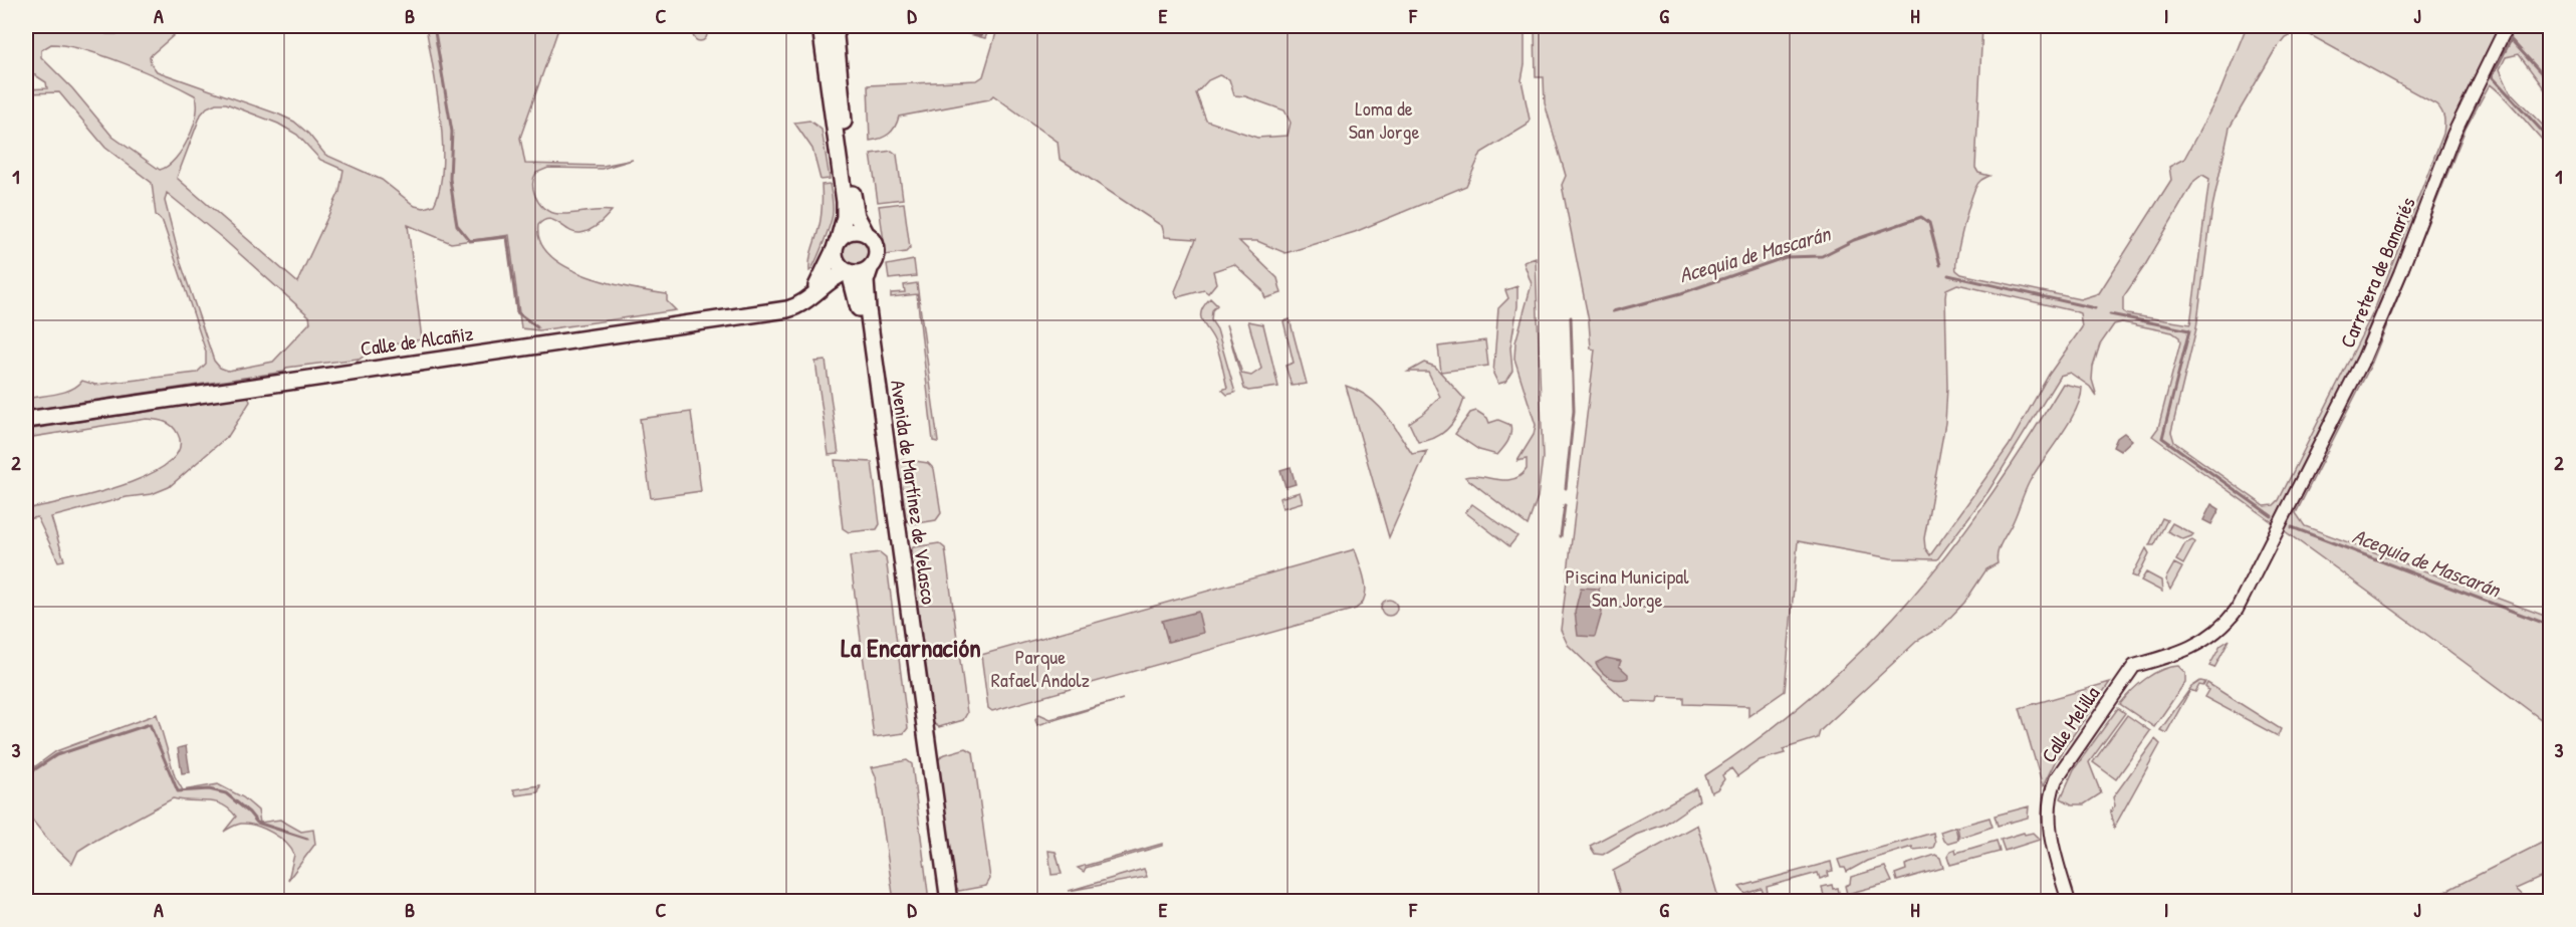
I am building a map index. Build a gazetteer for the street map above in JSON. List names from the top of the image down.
{
  "streets": {
    "main road": ["Calle de Alcañiz", "Avenida de Martínez de Velasco"],
    "street": ["Carretera de Banariés", "Calle Melilla"]
  },
  "crossings": [
    ["Carretera de Banariés", "Calle Melilla"],
    ["Calle de Alcañiz", "Avenida de Martínez de Velasco"]
  ],
  "districts": ["La Encarnación"],
  "water": ["Acequia de Mascarán"],
  "parks": ["Loma de San Jorge", "Piscina Municipal San Jorge", "Parque Rafael Andolz"],
  "grid": {
    "columns": [
      "A",
      "B",
      "C",
      "D",
      "E",
      "F",
      "G",
      "H",
      "I",
      "J"
    ],
    "rows": ["1", "2", "3"]
  }
}
